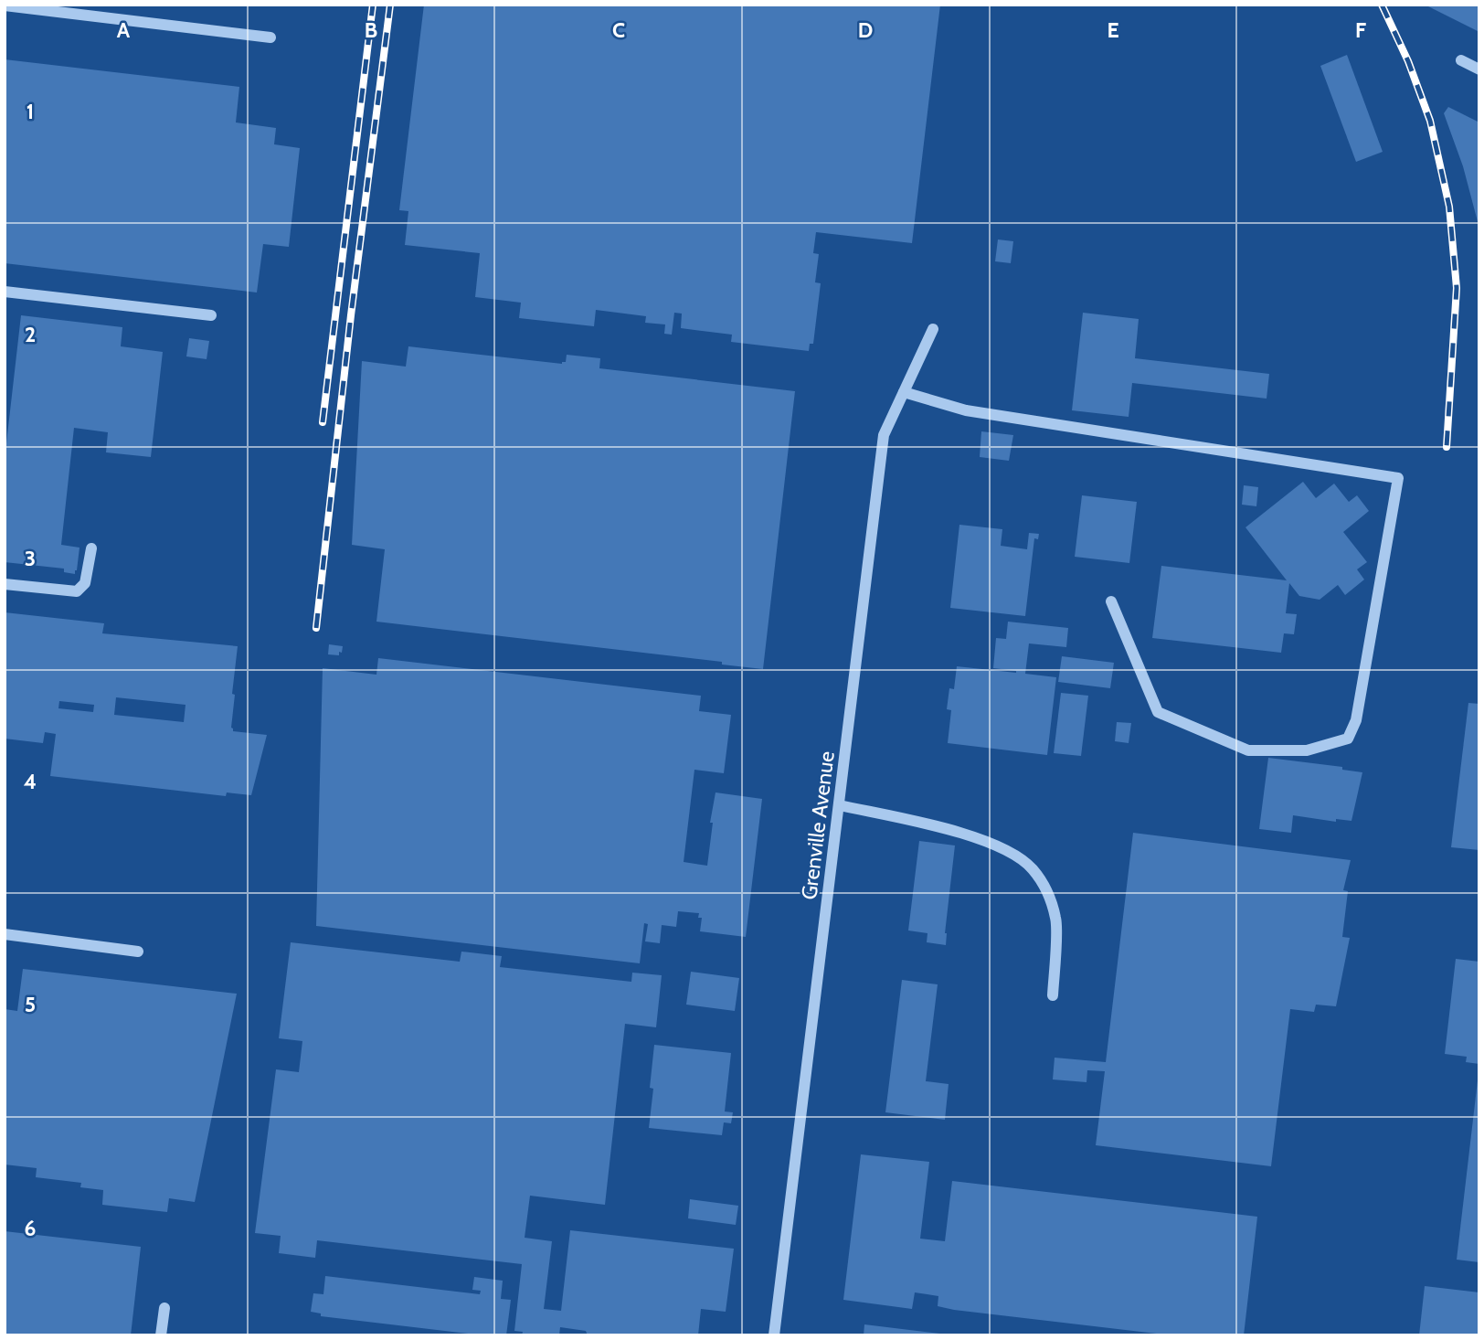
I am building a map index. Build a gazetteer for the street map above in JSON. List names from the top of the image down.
{
  "streets": {
    "lane": ["Grenville Avenue"]
  },
  "grid": {
    "columns": [
      "A",
      "B",
      "C",
      "D",
      "E",
      "F"
    ],
    "rows": [
      "1",
      "2",
      "3",
      "4",
      "5",
      "6"
    ]
  }
}
